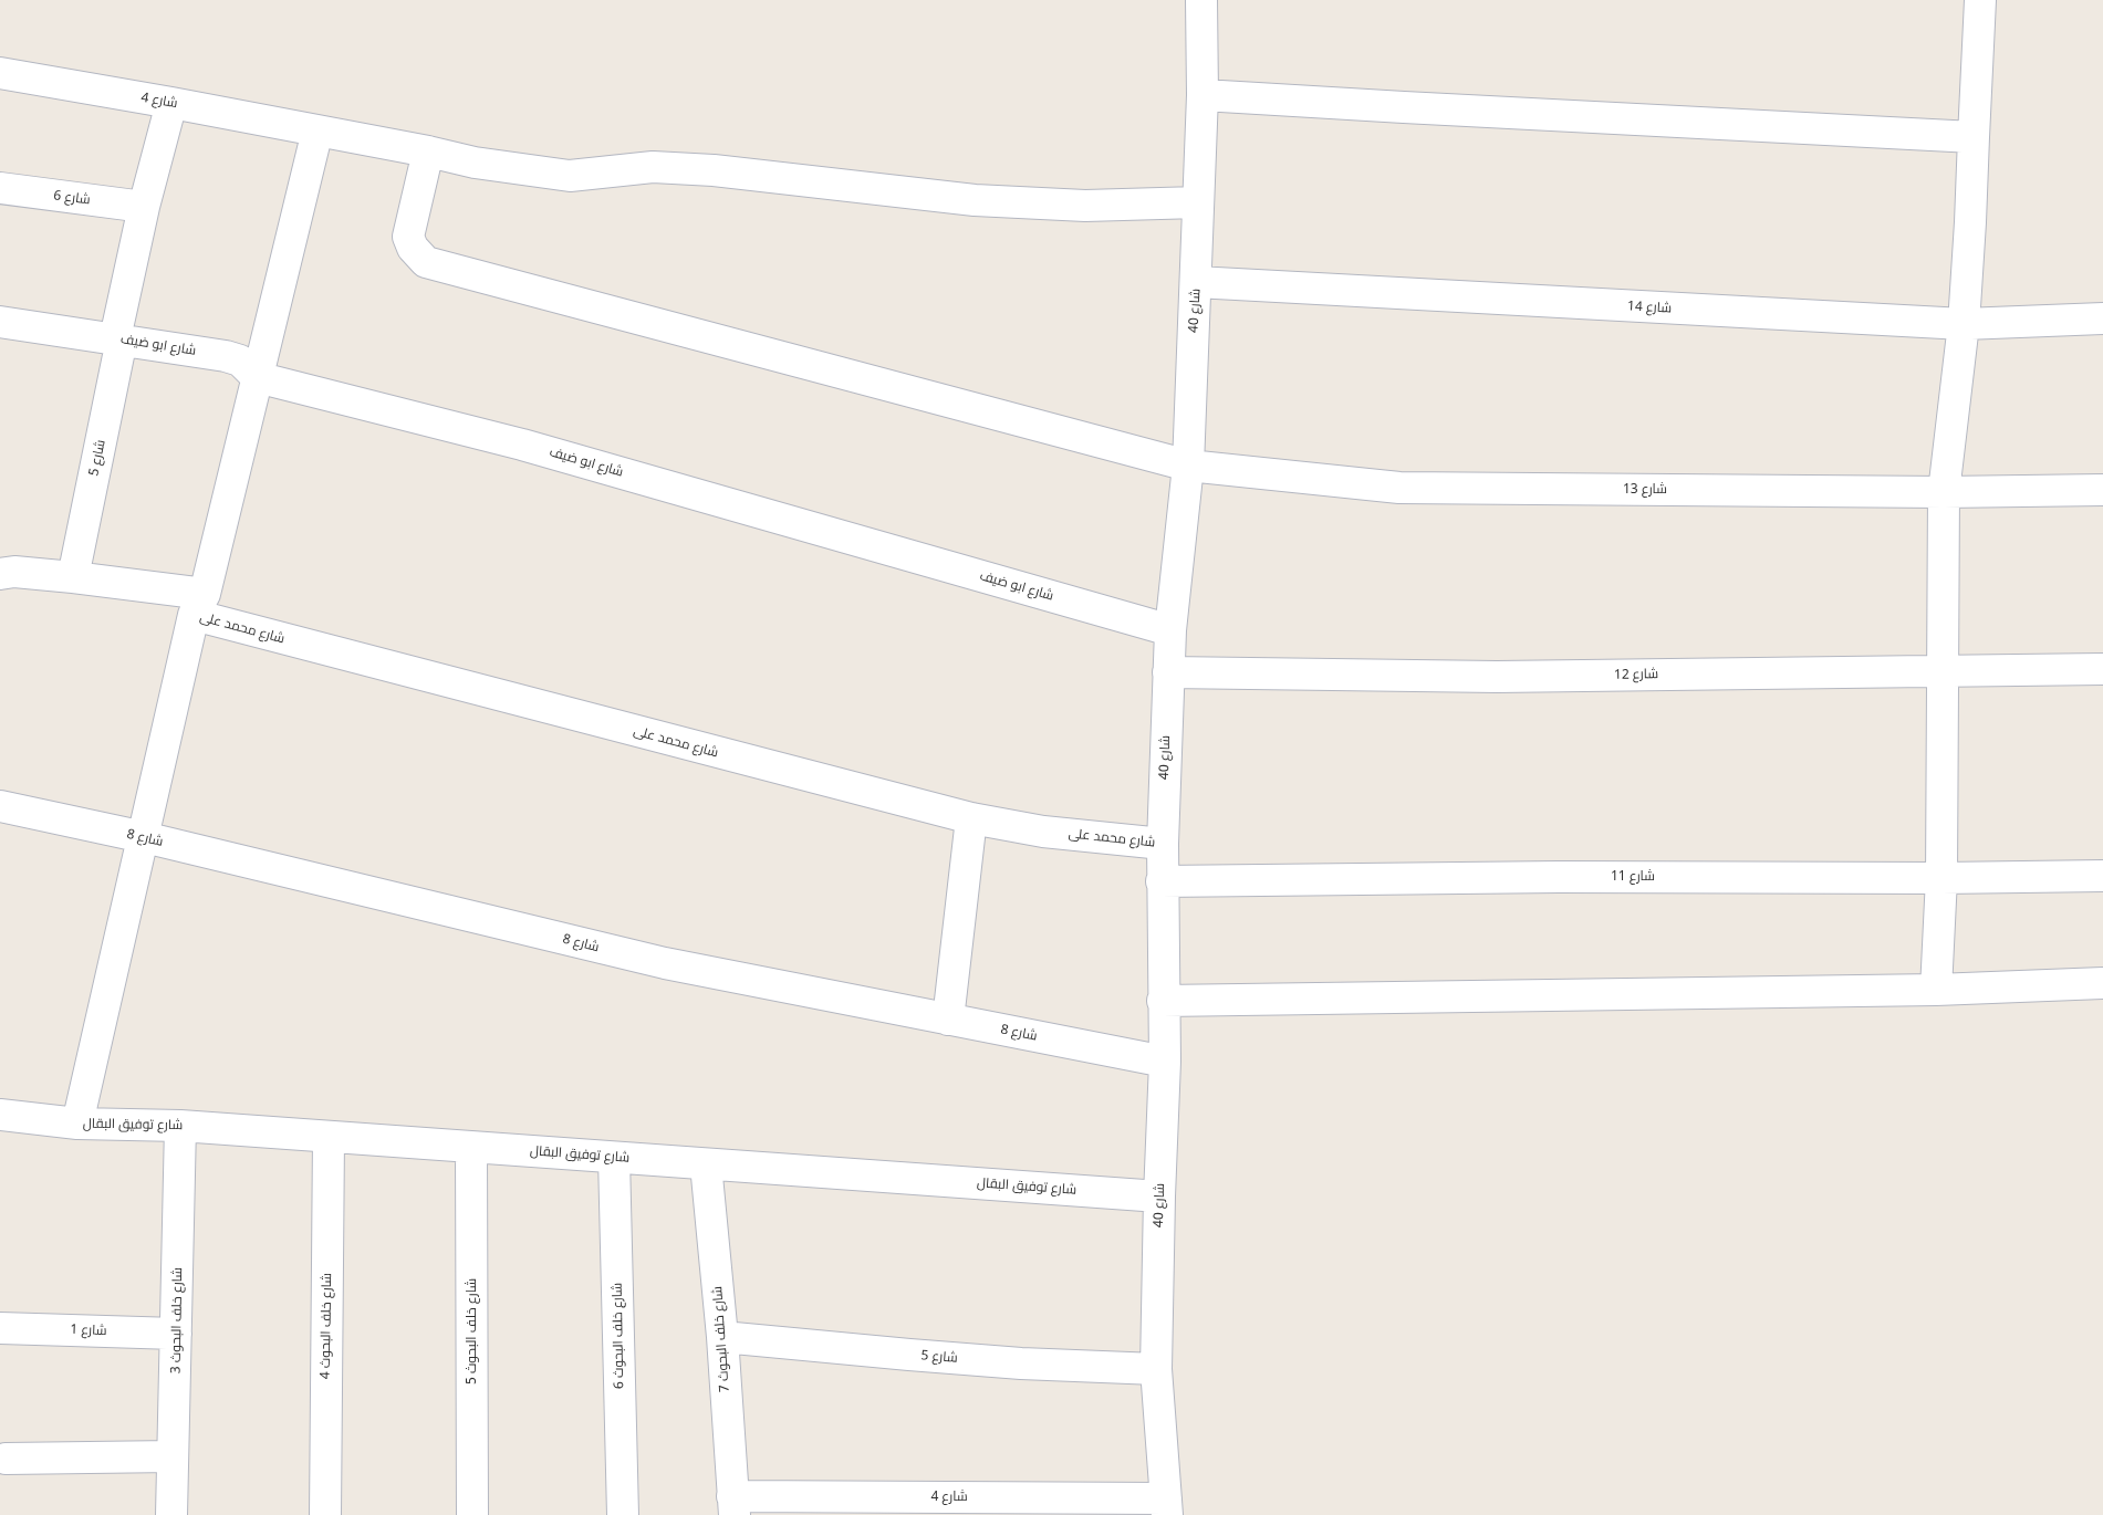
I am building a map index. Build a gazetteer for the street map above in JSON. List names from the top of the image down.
{
  "streets": {
    "street": [
      "شارع 4",
      "شارع 6",
      "شارع 14",
      "شارع 40",
      "شارع ابو ضيف",
      "شارع 5",
      "شارع 13",
      "شارع محمد على",
      "شارع 12",
      "شارع 8",
      "شارع 11",
      "شارع توفيق البقال",
      "شارع خلف البحوث 3",
      "شارع خلف البحوث 4",
      "شارع 1",
      "شارع خلف البحوث 5",
      "شارع خلف البحوث 6",
      "شارع خلف البحوث 7"
    ]
  },
  "crossings": [
    ["شارع 4", "شارع 40"],
    ["شارع 4", "شارع 5"],
    ["شارع 4", "شارع 13"],
    ["شارع 4", "شارع خلف البحوث 7"],
    ["شارع 6", "شارع 5"],
    ["شارع 14", "شارع 40"],
    ["شارع 40", "شارع ابو ضيف"],
    ["شارع 40", "شارع 5"],
    ["شارع 40", "شارع 13"],
    ["شارع 40", "شارع محمد على"],
    ["شارع 40", "شارع 12"],
    ["شارع 40", "شارع 8"],
    ["شارع 40", "شارع 11"],
    ["شارع 40", "شارع توفيق البقال"],
    ["شارع ابو ضيف", "شارع 5"],
    ["شارع 5", "شارع محمد على"],
    ["شارع 5", "شارع خلف البحوث 7"],
    ["شارع توفيق البقال", "شارع خلف البحوث 3"],
    ["شارع توفيق البقال", "شارع خلف البحوث 4"],
    ["شارع توفيق البقال", "شارع خلف البحوث 5"],
    ["شارع توفيق البقال", "شارع خلف البحوث 6"],
    ["شارع توفيق البقال", "شارع خلف البحوث 7"],
    ["شارع خلف البحوث 3", "شارع 1"]
  ]
}
